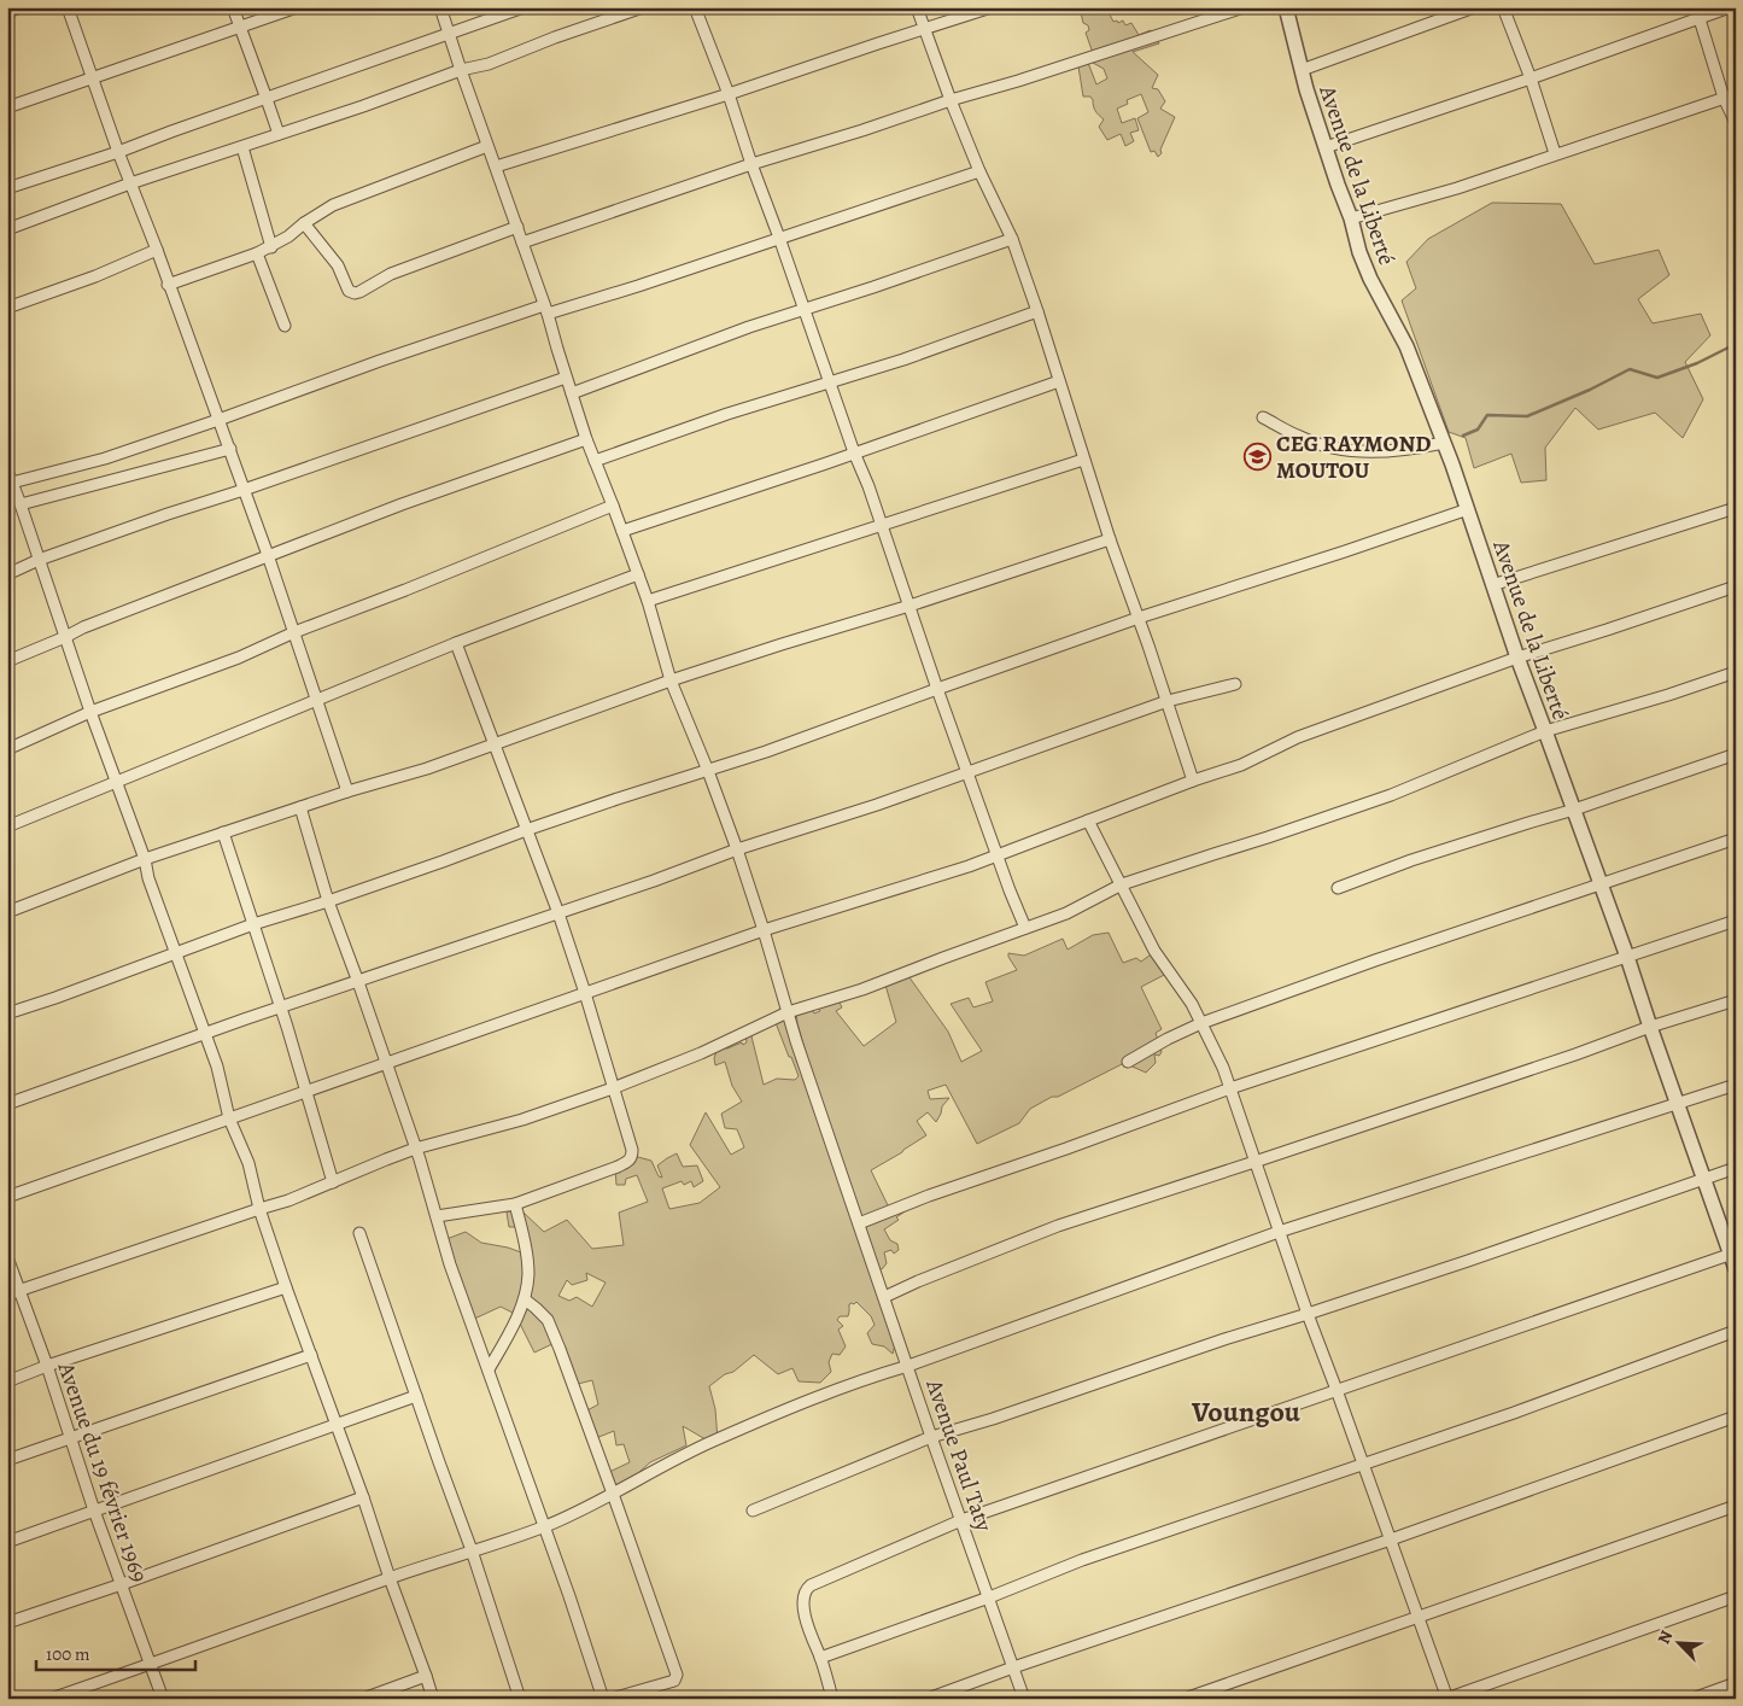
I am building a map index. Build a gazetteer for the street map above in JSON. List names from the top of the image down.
{
  "streets": {
    "street": ["Avenue de la Liberté", "Avenue Paul Taty", "Avenue du 19 février 1969"]
  },
  "districts": ["Voungou"],
  "places": {
    "school or university": ["CEG RAYMOND MOUTOU"]
  },
  "scale_bar": "100 m",
  "north": "top left"
}
